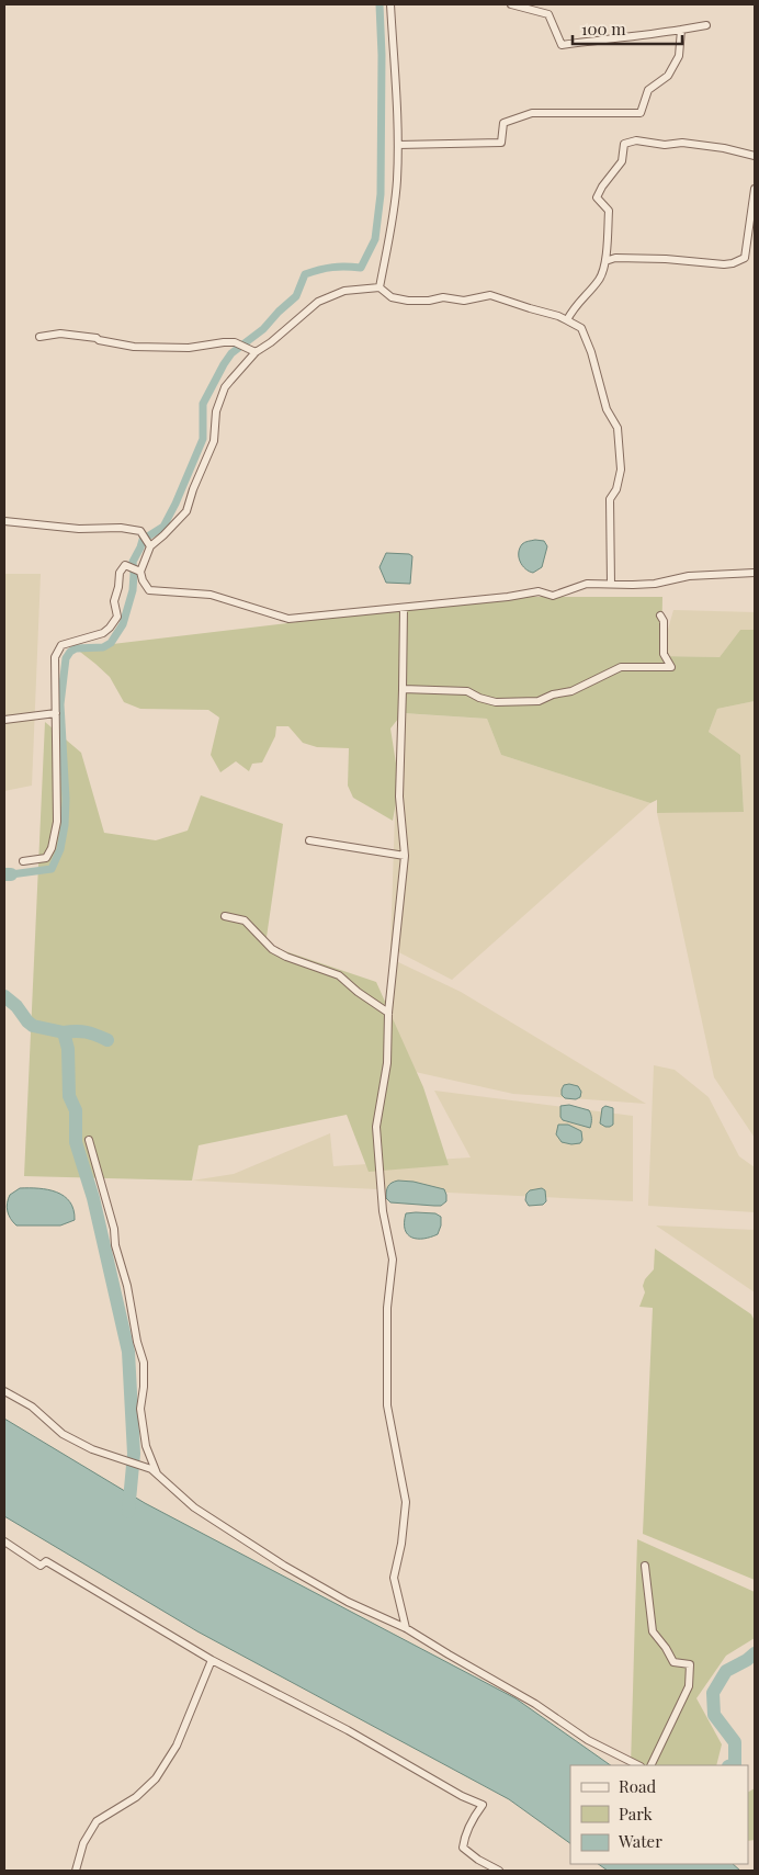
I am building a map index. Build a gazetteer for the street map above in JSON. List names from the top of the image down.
{
  "legend": ["Road", "Park", "Water"],
  "scale_bar": "100 m"
}
